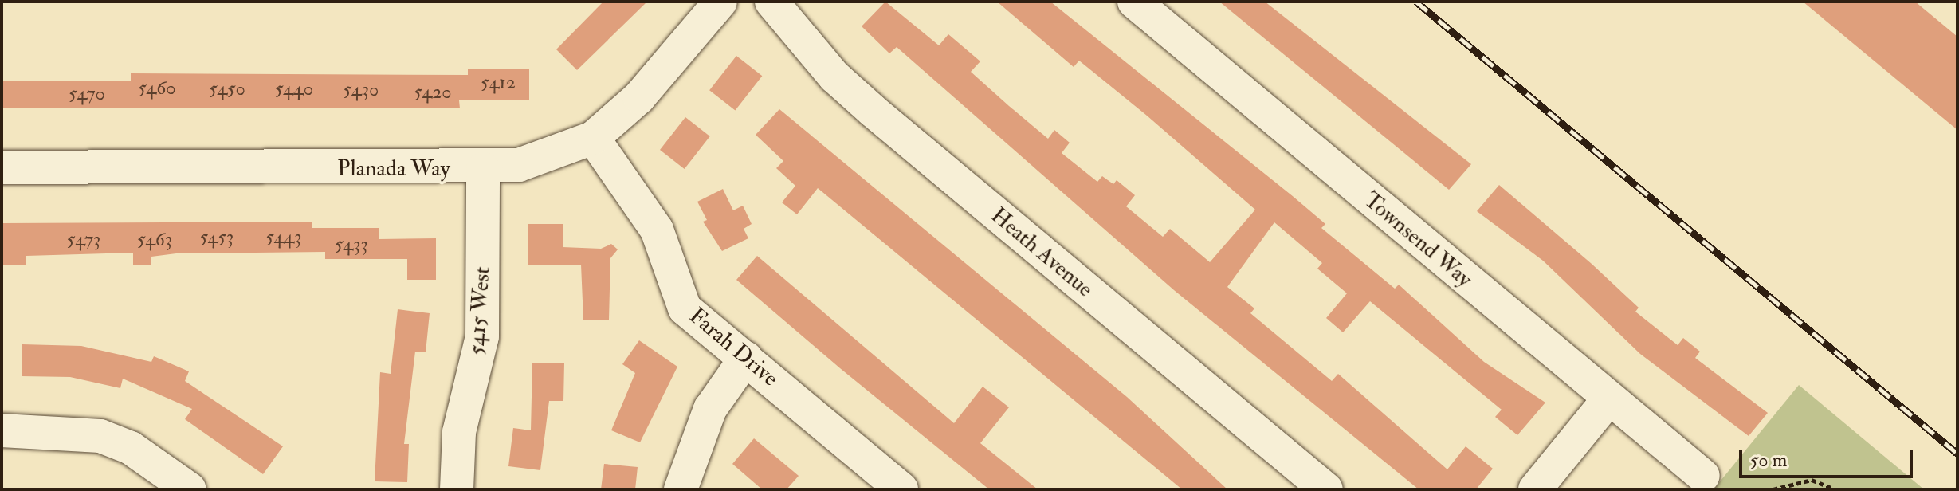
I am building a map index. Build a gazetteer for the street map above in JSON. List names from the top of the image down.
{
  "streets": {
    "street": [
      "Planada Way",
      "Townsend Way",
      "Heath Avenue",
      "5415 West",
      "Farah Drive"
    ]
  },
  "crossings": [
    ["Planada Way", "5415 West"],
    ["Planada Way", "Farah Drive"]
  ],
  "house_numbers": [
    "5412",
    "5460",
    "5450",
    "5440",
    "5430",
    "5420",
    "5470",
    "5453",
    "5443",
    "5473",
    "5463",
    "5433"
  ],
  "scale_bar": "50 m"
}
